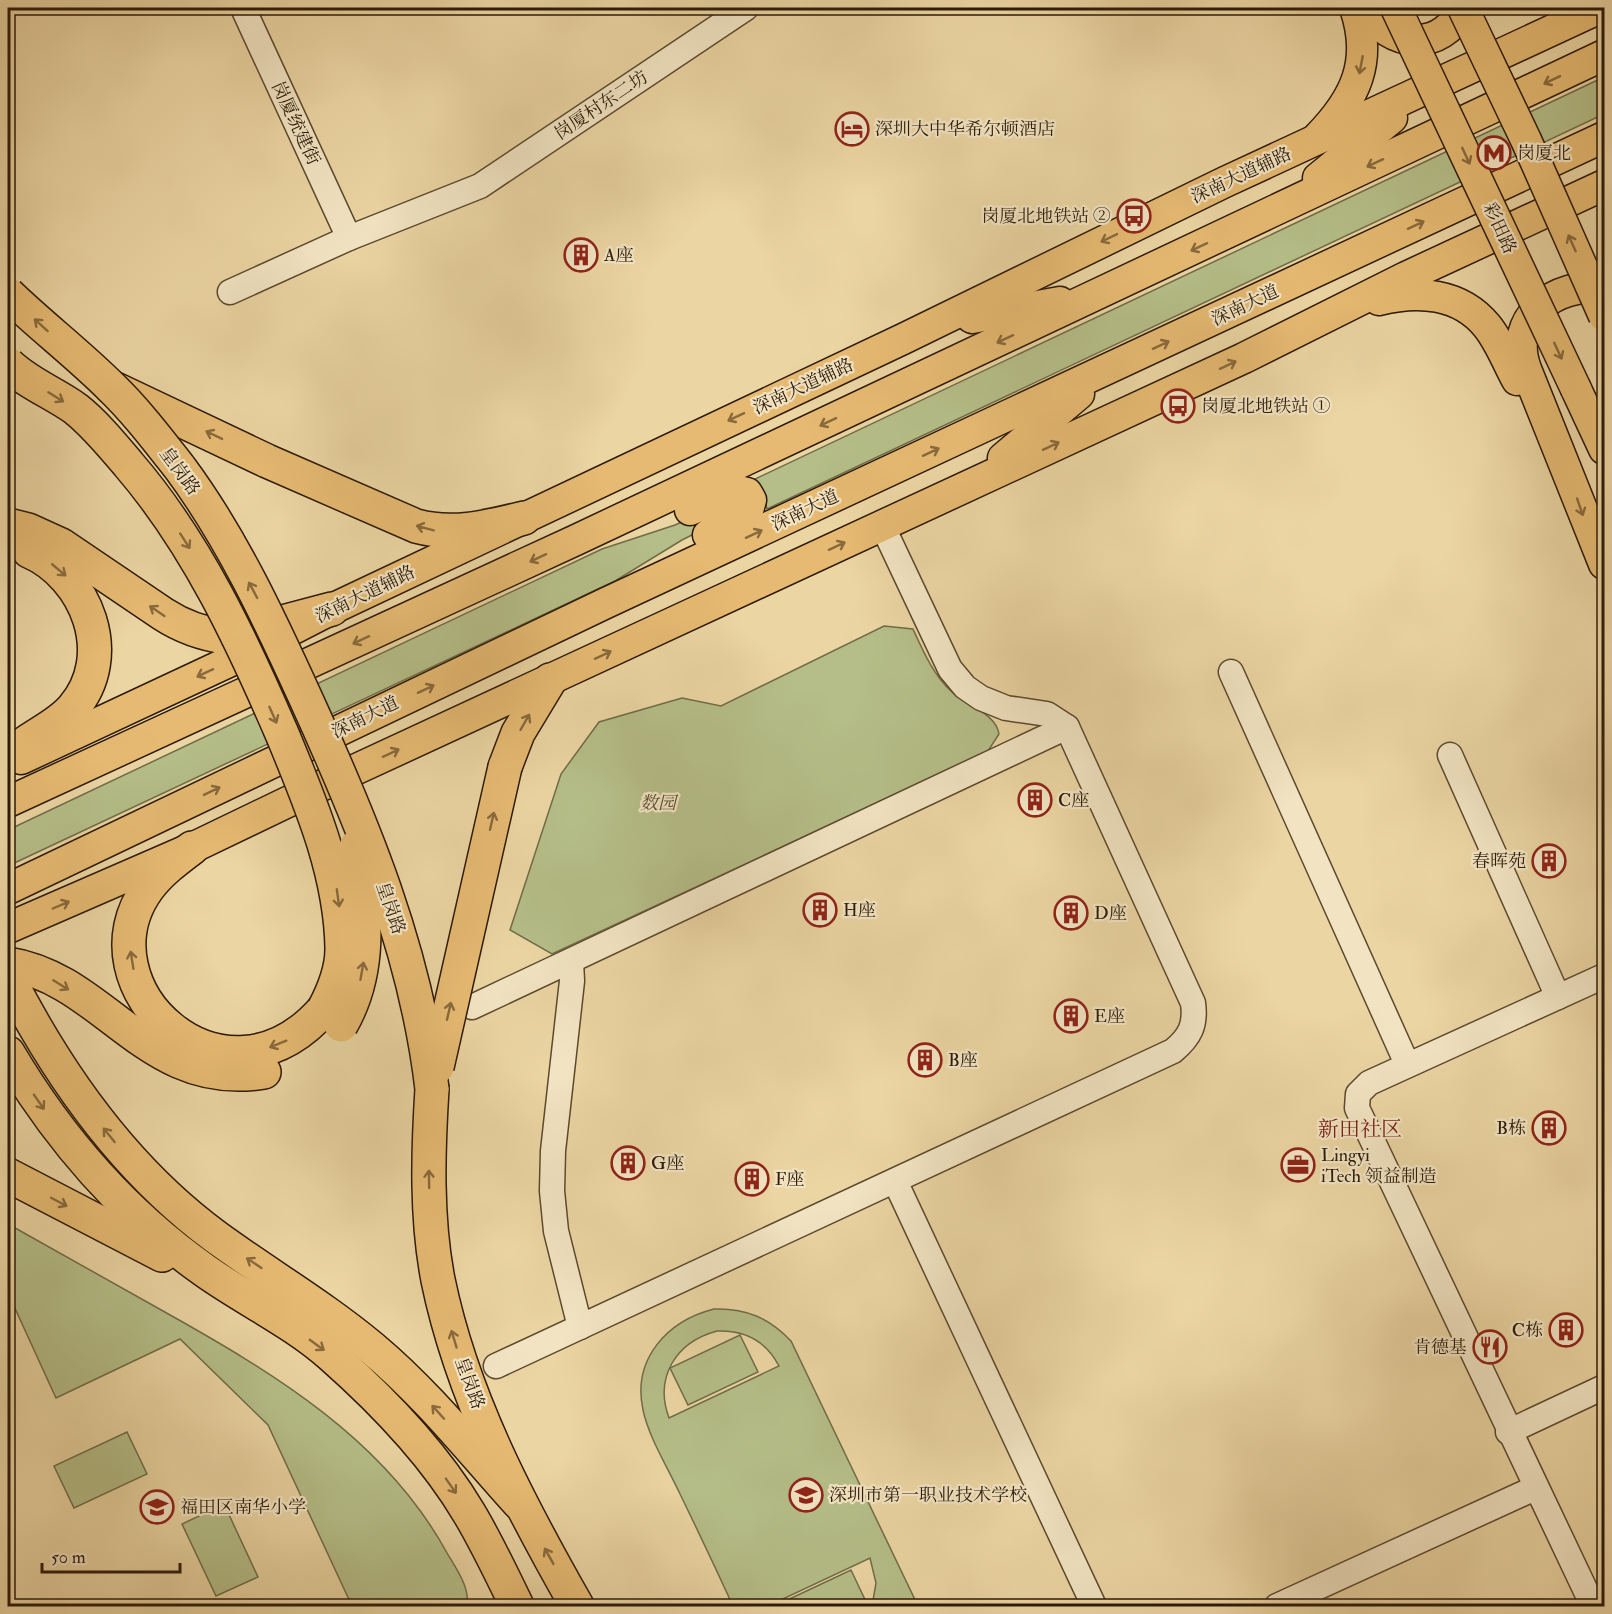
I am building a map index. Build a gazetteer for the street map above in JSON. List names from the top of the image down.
{
  "streets": {
    "highway": ["皇岗路"],
    "main road": ["深南大道辅路", "彩田路", "深南大道"],
    "street": ["岗厦村东二坊", "岗厦统建街"]
  },
  "crossings": [
    ["岗厦村东二坊", "岗厦统建街"]
  ],
  "districts": ["新田社区"],
  "parks": ["数园"],
  "places": {
    "hotel": ["深圳大中华希尔顿酒店"],
    "metro station": ["岗厦北"],
    "bus stop": ["岗厦北地铁站 ②", "岗厦北地铁站 ①"],
    "building": [
      "A座",
      "C座",
      "春晖苑",
      "H座",
      "D座",
      "E座",
      "B座",
      "B栋",
      "G座",
      "F座",
      "C栋"
    ],
    "office": ["Lingyi iTech 领益制造"],
    "restaurant": ["肯德基"],
    "school or university": ["深圳市第一职业技术学校", "福田区南华小学"]
  },
  "scale_bar": "50 m"
}
